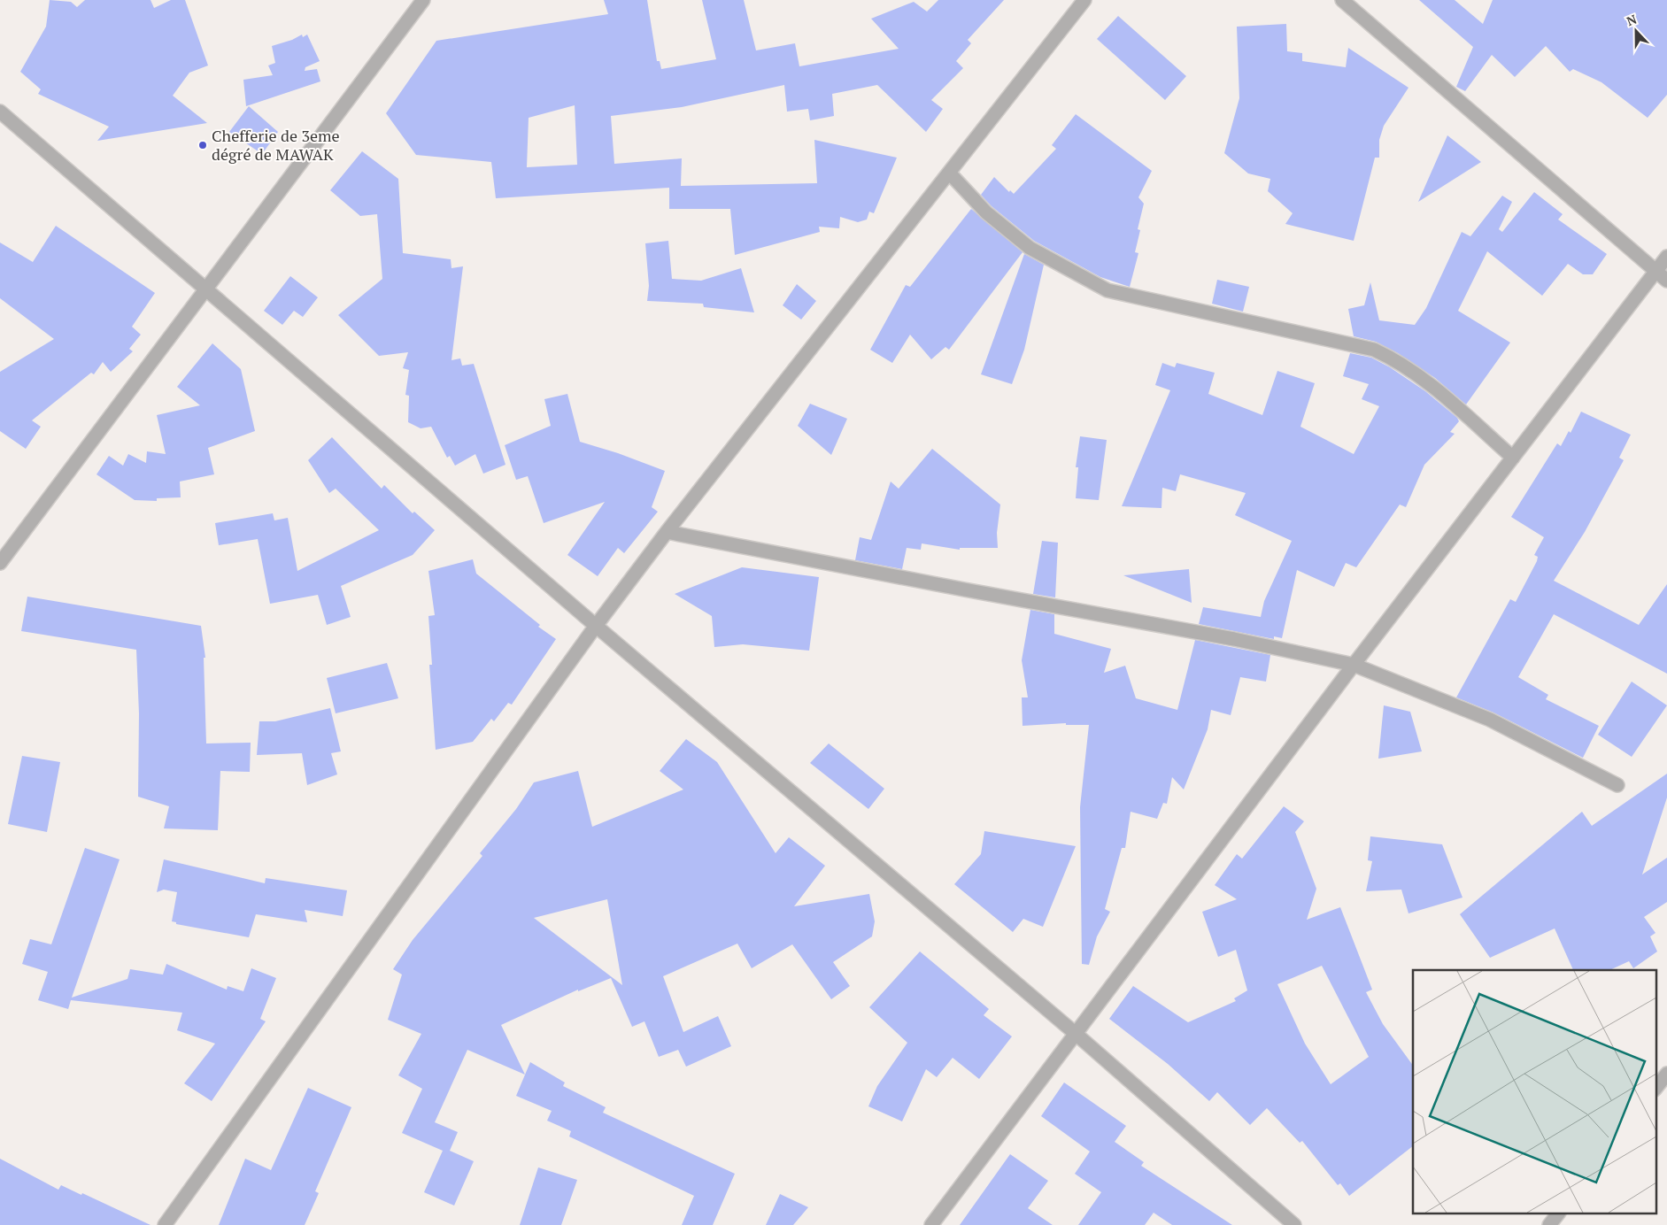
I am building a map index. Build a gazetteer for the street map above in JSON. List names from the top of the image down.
{
  "places": ["Chefferie de 3eme dégré de MAWAK"],
  "north": "top"
}
